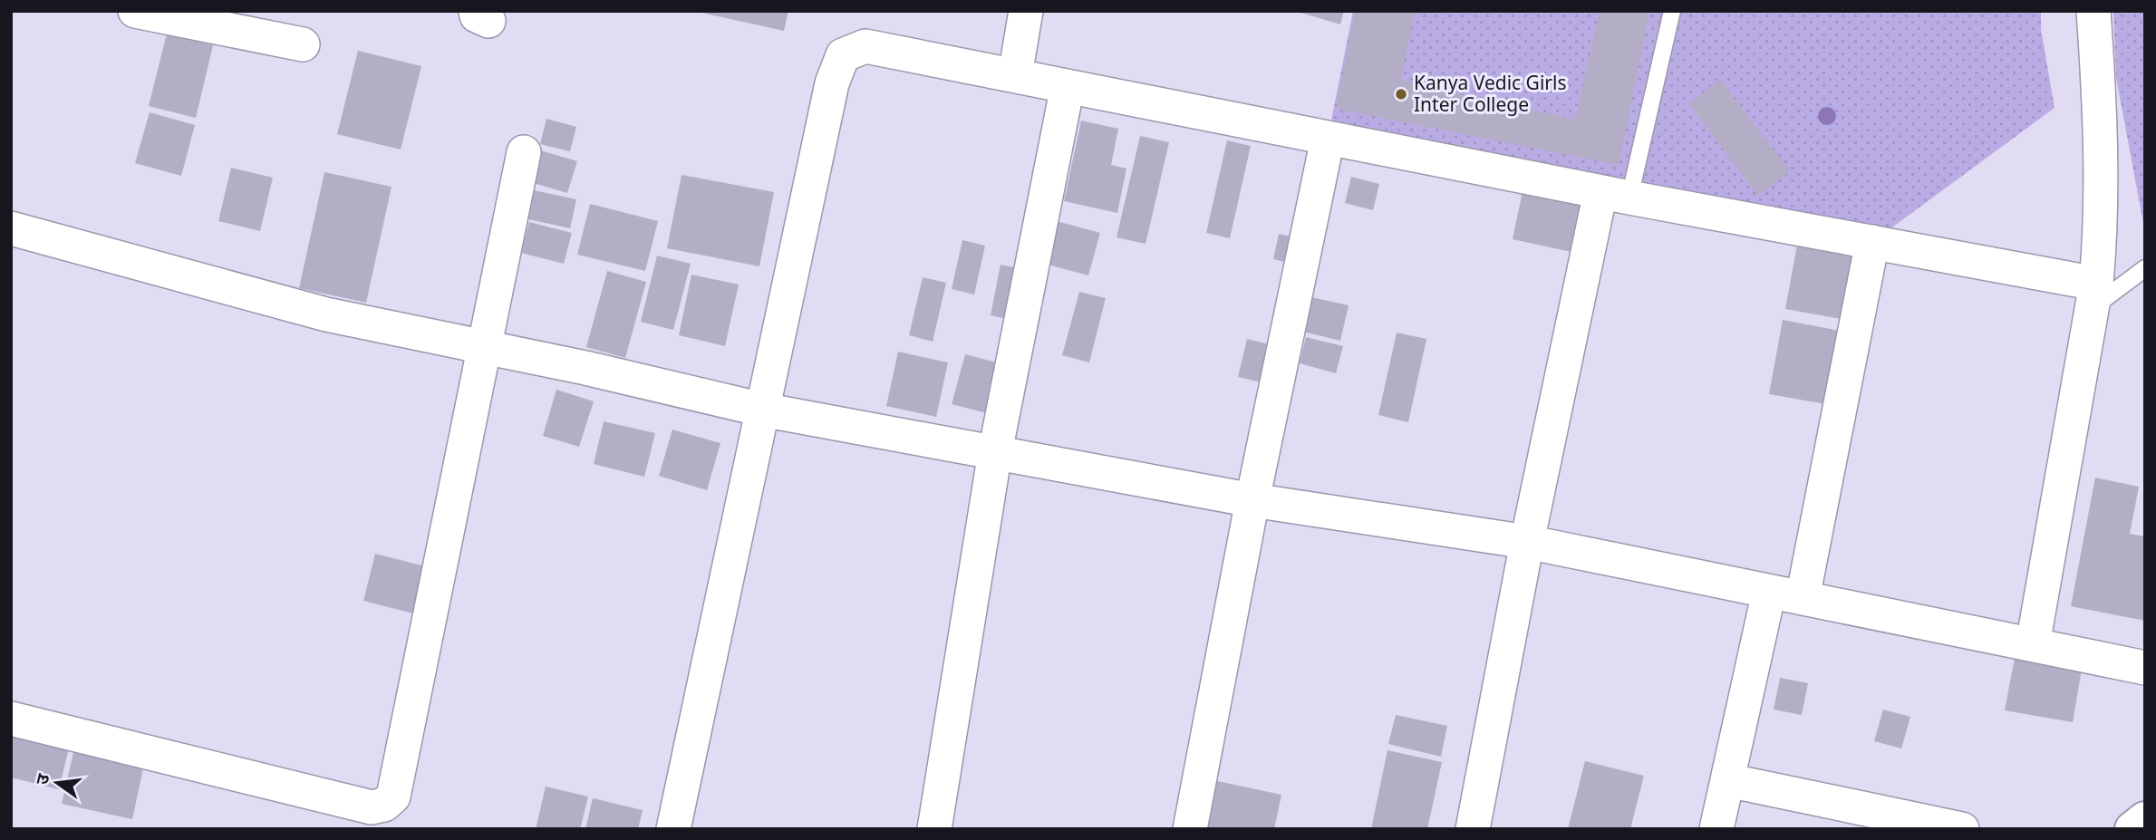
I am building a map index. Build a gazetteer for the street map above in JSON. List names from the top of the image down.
{
  "places": ["Kanya Vedic Girls Inter College"],
  "north": "left"
}
